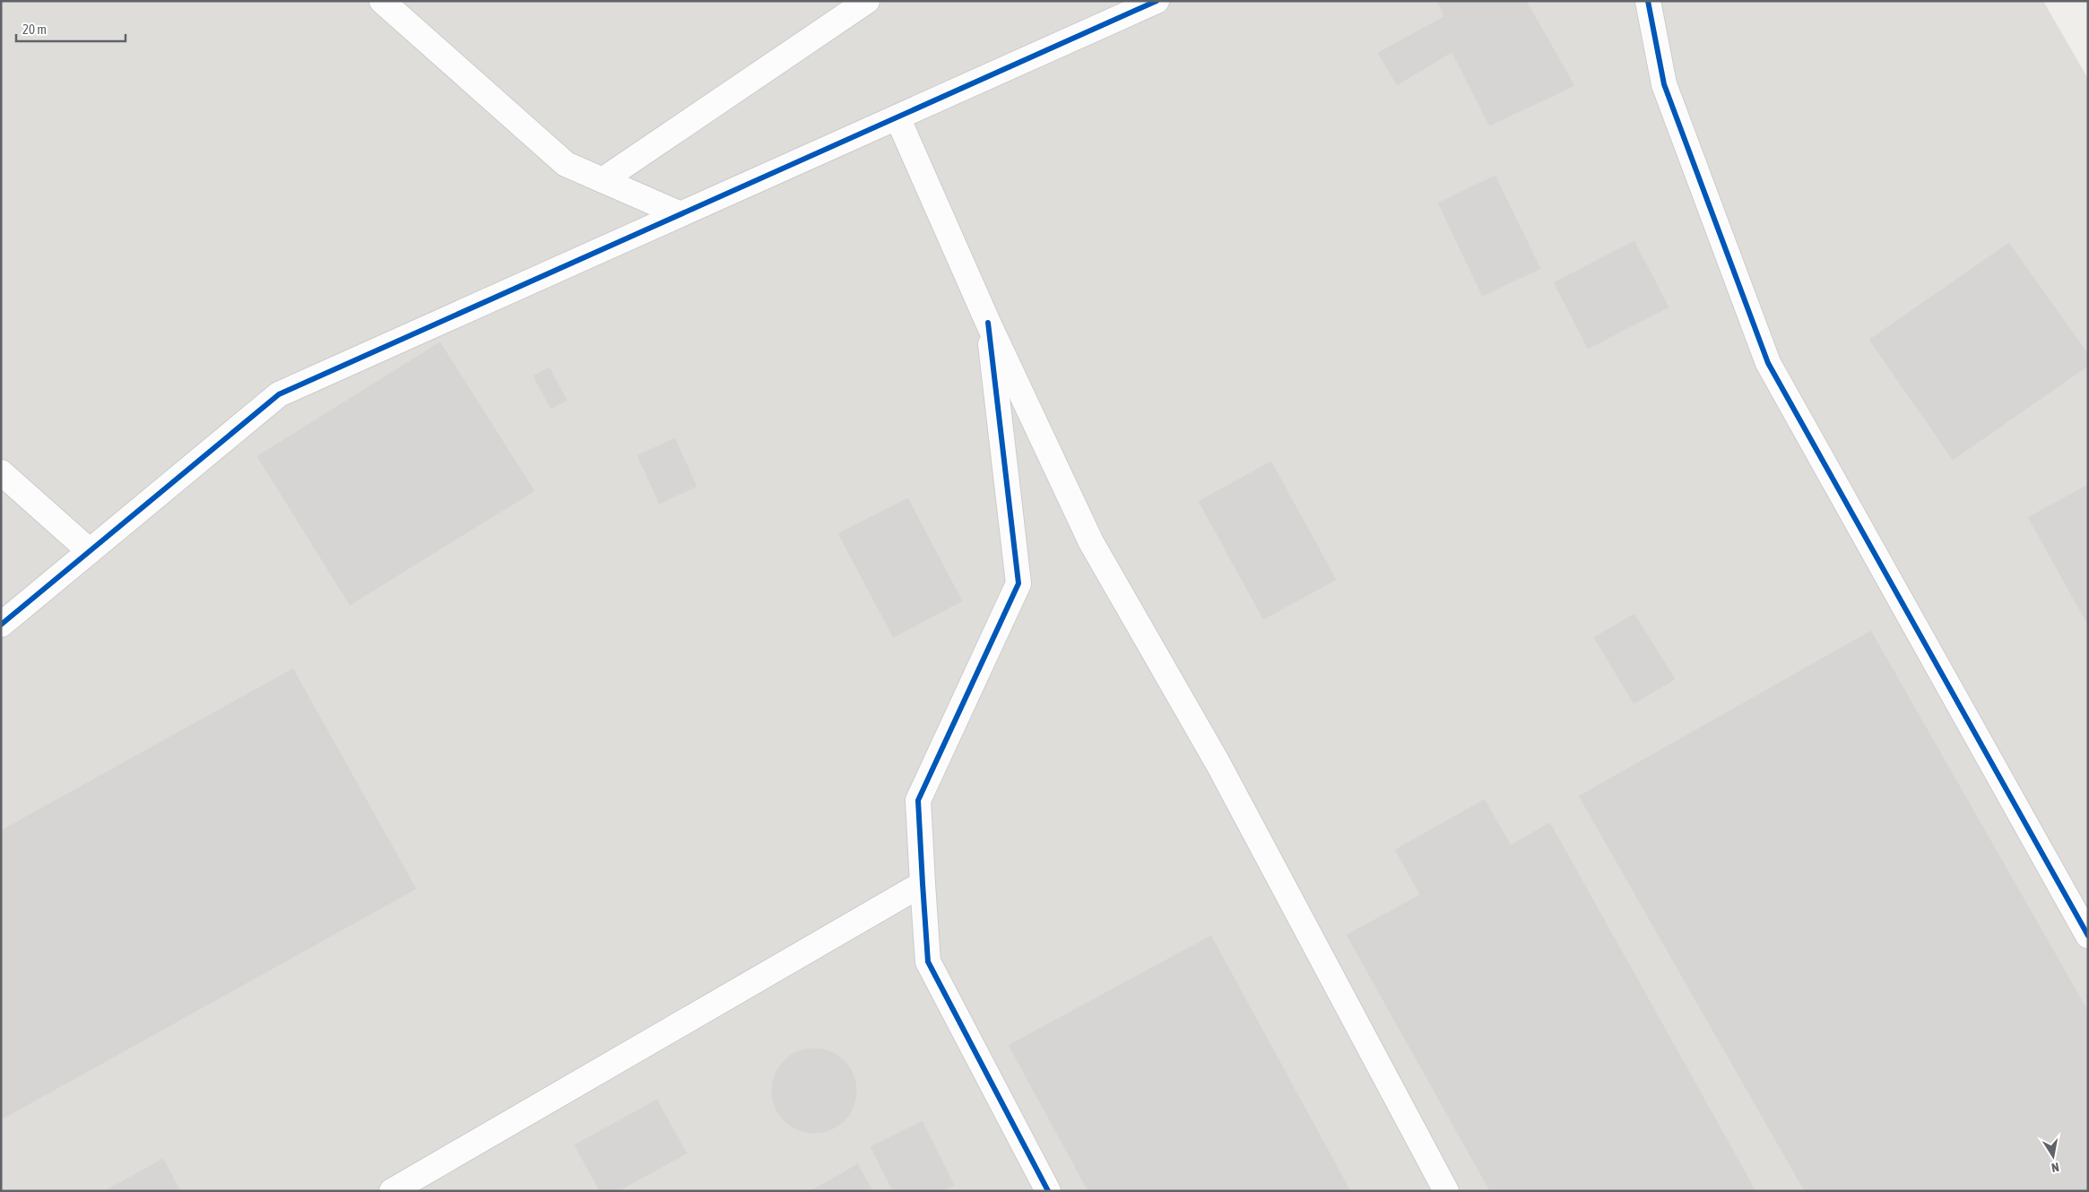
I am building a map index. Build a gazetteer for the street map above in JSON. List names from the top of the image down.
{
  "scale_bar": "20 m",
  "north": "bottom"
}
